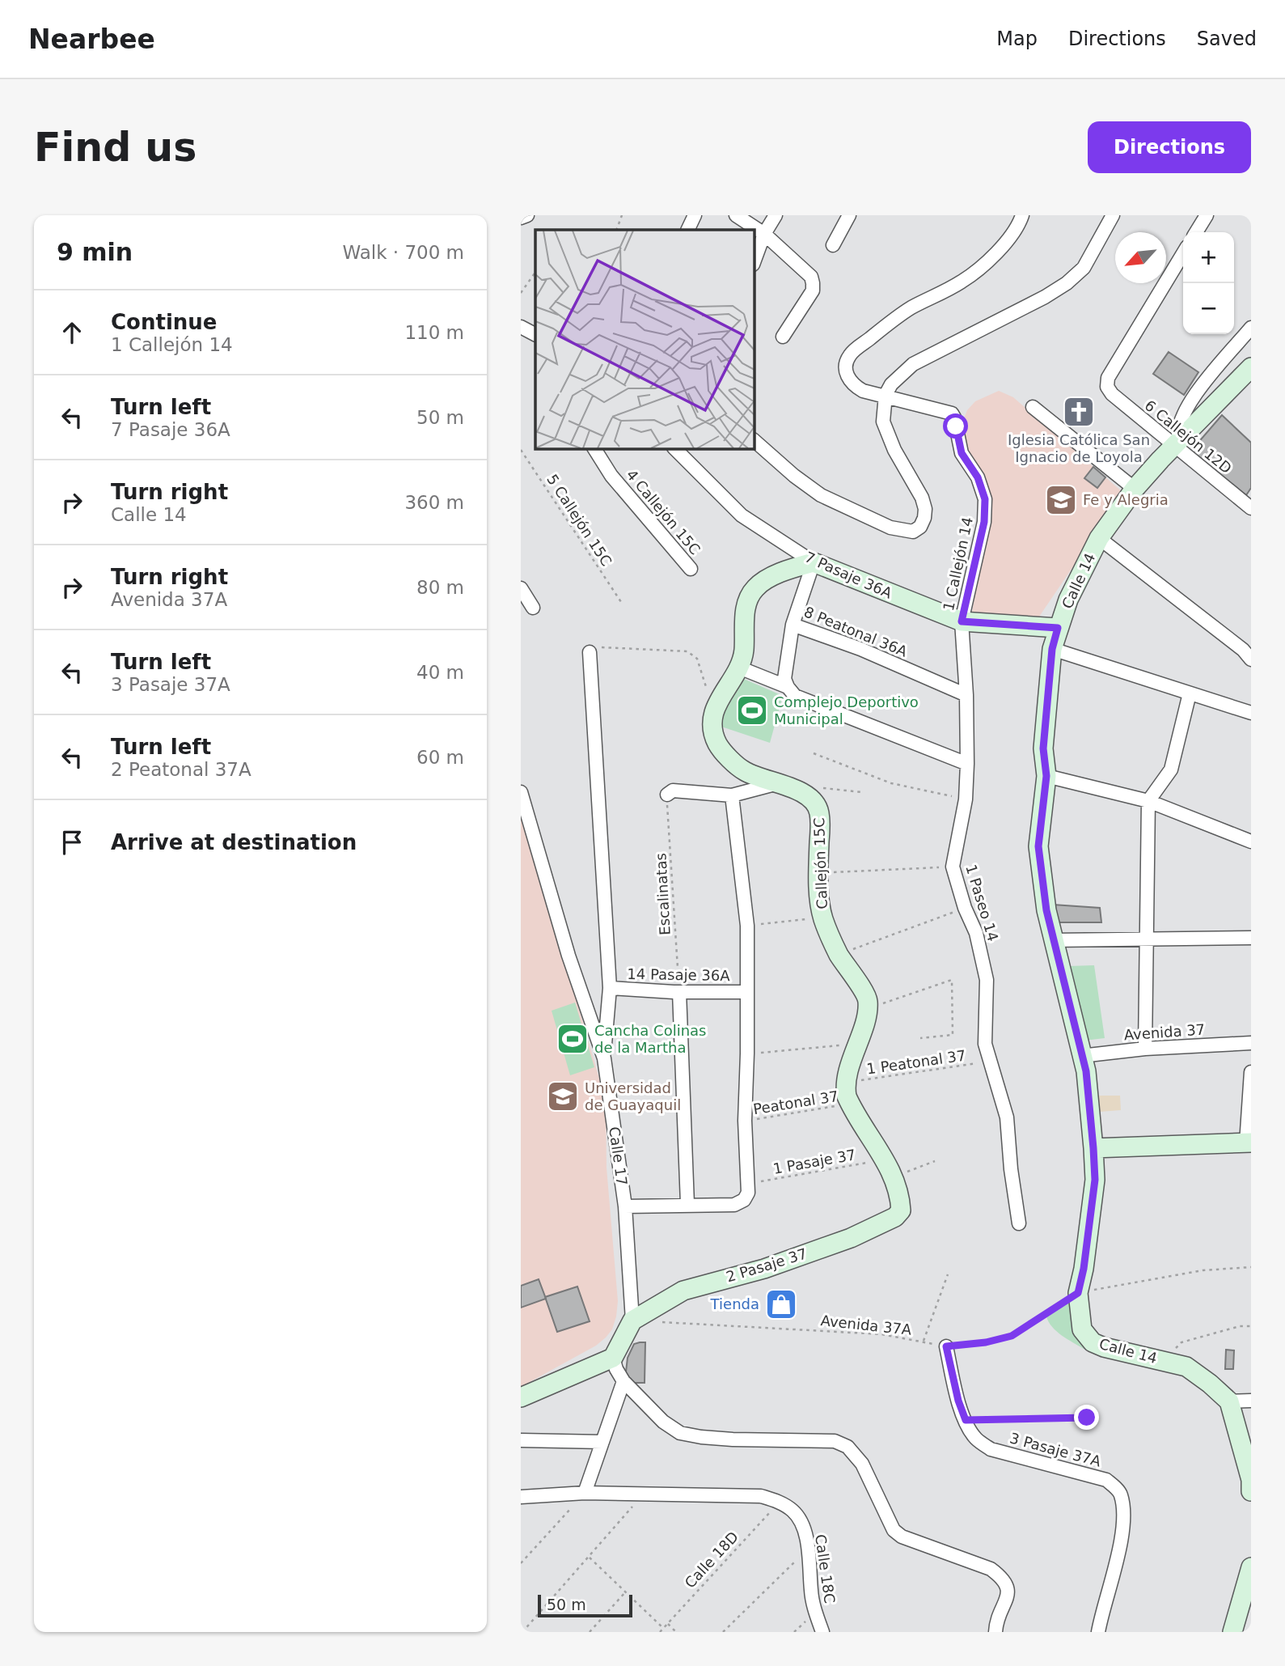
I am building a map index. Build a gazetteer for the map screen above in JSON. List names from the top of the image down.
{
  "streets": {
    "street": [
      "6 Callejón 12D",
      "4 Callejón 15C",
      "1 Callejón 14",
      "7 Pasaje 36A",
      "Calle 14",
      "8 Peatonal 36A",
      "Callejón 15C",
      "1 Paseo 14",
      "14 Pasaje 36A",
      "Avenida 37",
      "Calle 17",
      "2 Pasaje 37",
      "3 Pasaje 37A",
      "Calle 18C"
    ],
    "path": [
      "5 Callejón 15C",
      "Escalinatas",
      "1 Peatonal 37",
      "Peatonal 37",
      "1 Pasaje 37",
      "Avenida 37A",
      "Calle 18D"
    ]
  },
  "crossings": [
    ["6 Callejón 12D", "Calle 14"],
    ["1 Callejón 14", "7 Pasaje 36A"],
    ["1 Callejón 14", "1 Paseo 14"],
    ["7 Pasaje 36A", "Calle 14"],
    ["7 Pasaje 36A", "8 Peatonal 36A"],
    ["7 Pasaje 36A", "1 Paseo 14"],
    ["Calle 14", "Avenida 37"],
    ["Calle 14", "Avenida 37A"],
    ["8 Peatonal 36A", "1 Paseo 14"],
    ["Escalinatas", "14 Pasaje 36A"],
    ["1 Paseo 14", "1 Peatonal 37"],
    ["Calle 17", "2 Pasaje 37"],
    ["Calle 17", "Avenida 37A"],
    ["2 Pasaje 37", "Avenida 37A"],
    ["Avenida 37A", "3 Pasaje 37A"],
    ["Calle 18D", "Calle 18C"]
  ],
  "places": {
    "church": ["Iglesia Católica San Ignacio de Loyola"],
    "school or university": ["Fe y Alegria", "Universidad de Guayaquil"],
    "sports": ["Complejo Deportivo Municipal", "Cancha Colinas de la Martha"],
    "shop": ["Tienda"]
  },
  "scale_bar": "50 m",
  "north": "bottom left",
  "page": {
    "header": "Nearbee",
    "nav": ["Map", "Directions", "Saved"],
    "buttons": "Directions",
    "title": "Find us",
    "heading": ["9 min", "Walk · 700 m"],
    "map_buttons": ["+", "−"],
    "list": [
      ["Continue", "1 Callejón 14", "110 m"],
      ["Turn left", "7 Pasaje 36A", "50 m"],
      ["Turn right", "Calle 14", "360 m"],
      ["Turn right", "Avenida 37A", "80 m"],
      ["Turn left", "3 Pasaje 37A", "40 m"],
      ["Turn left", "2 Peatonal 37A", "60 m"],
      "Arrive at destination"
    ],
    "scale": "50 m"
  }
}
